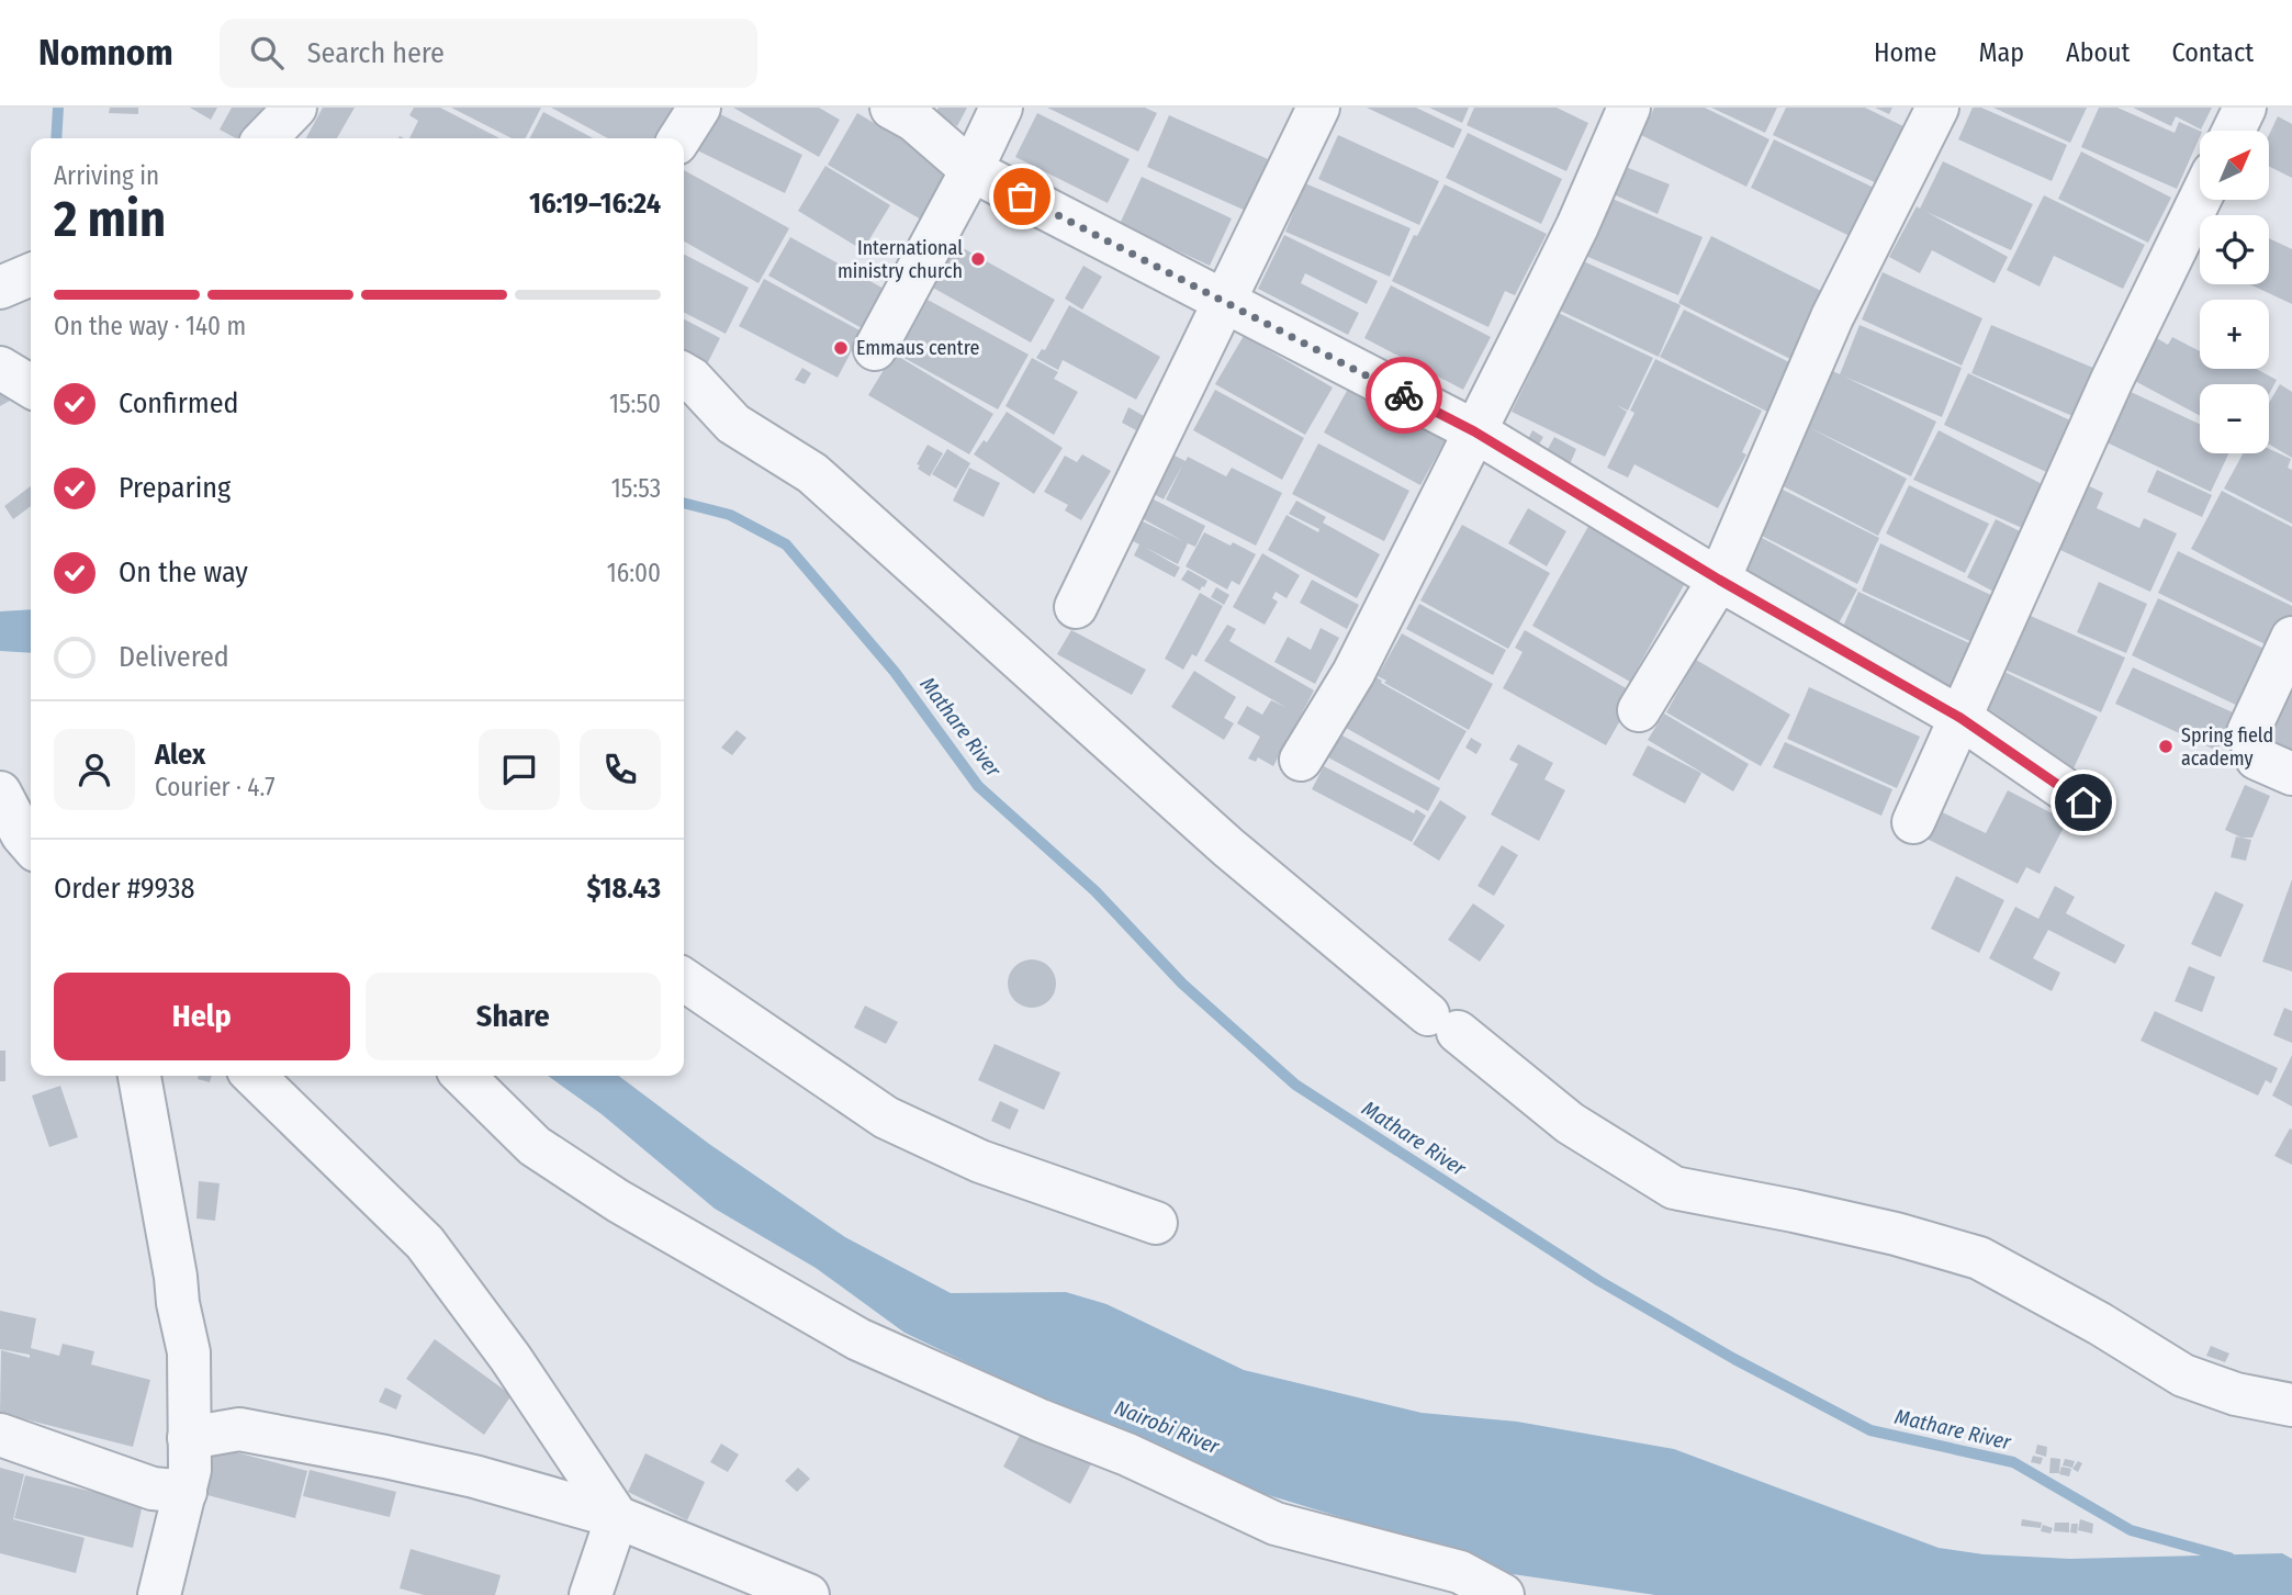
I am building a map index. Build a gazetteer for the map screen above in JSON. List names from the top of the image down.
{
  "water": ["Mathare River", "Nairobi River"],
  "places": ["International ministry church", "Emmaus centre", "Spring field academy"],
  "north": "top right",
  "page": {
    "header": "Nomnom",
    "search": "Search here",
    "nav": [
      "Home",
      "Map",
      "About",
      "Contact"
    ],
    "map_buttons": ["+", "−"],
    "heading": ["2 min", "Arriving in", "16:19–16:24"],
    "panel": [
      "Alex",
      "Courier · 4.7",
      "Order #9938",
      "$18.43"
    ],
    "bar": "On the way · 140 m",
    "list": [
      ["Confirmed", "15:50"],
      ["Preparing", "15:53"],
      ["On the way", "16:00"],
      "Delivered"
    ],
    "buttons": ["Help", "Share"]
  }
}
